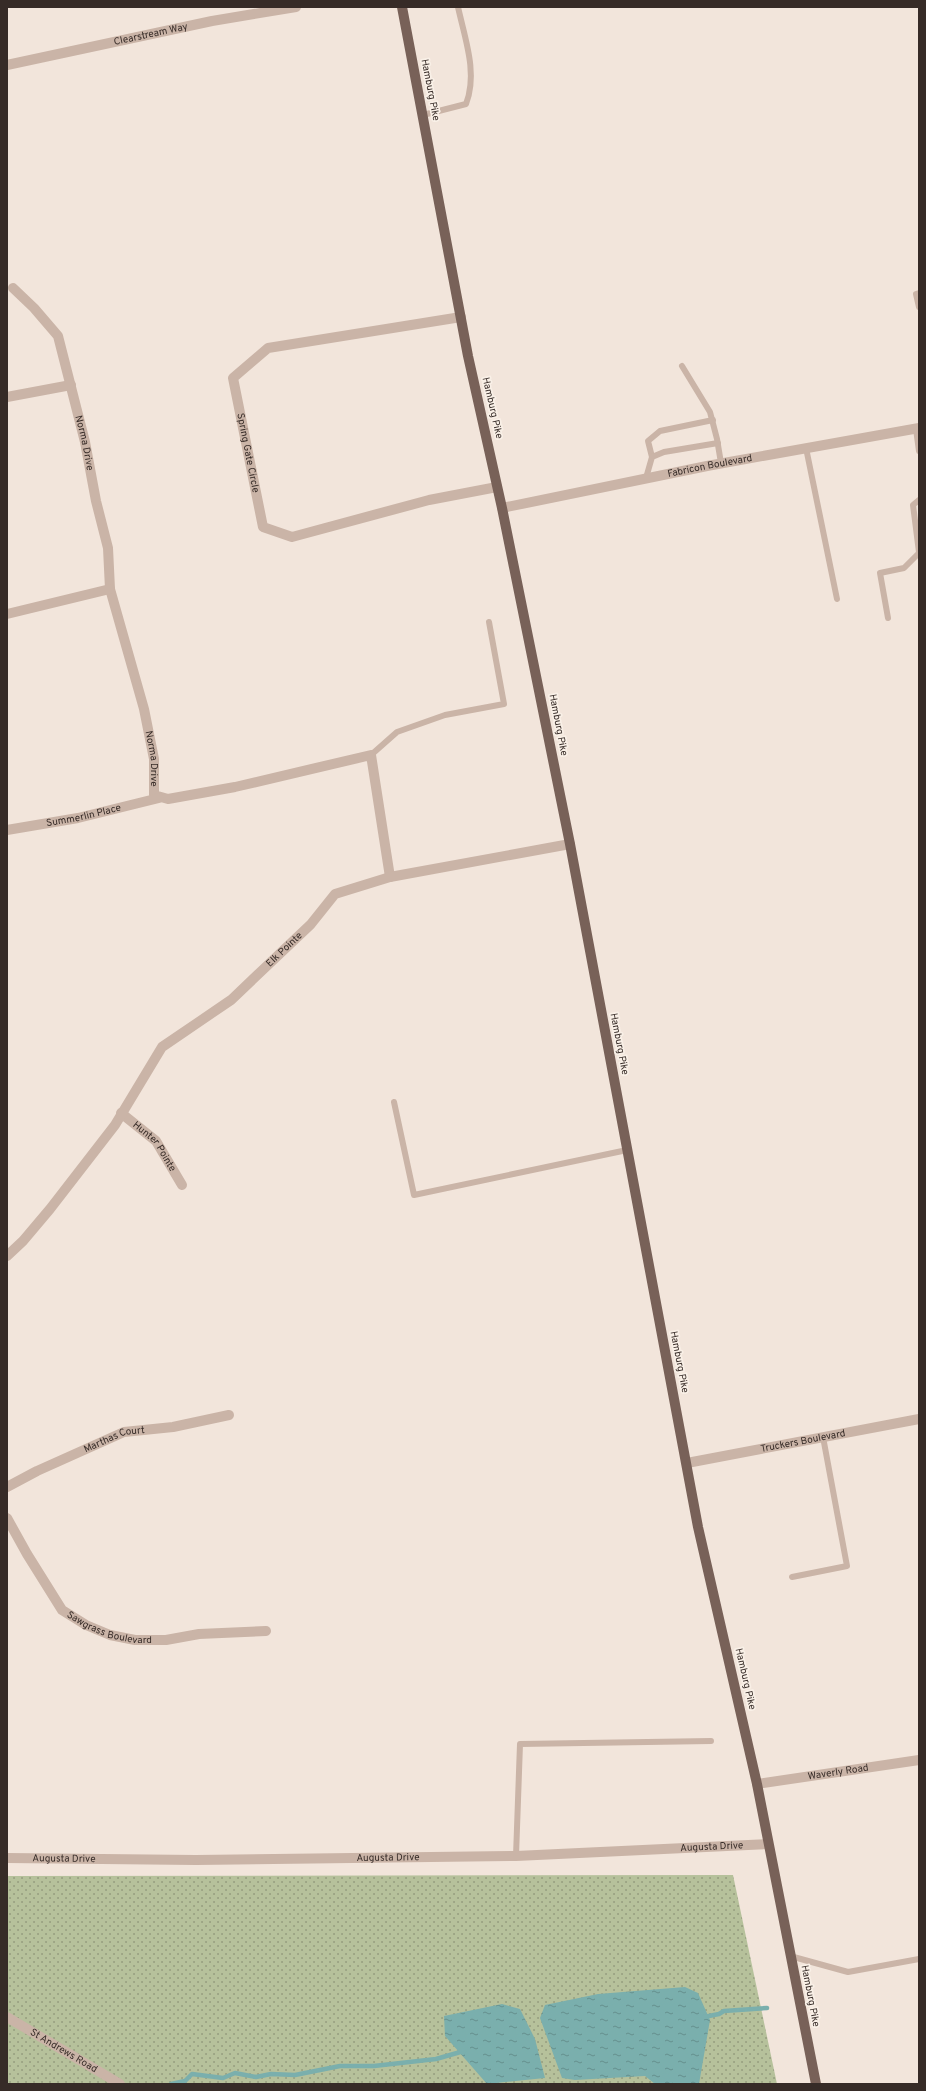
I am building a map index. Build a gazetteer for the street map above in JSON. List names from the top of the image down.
{
  "streets": {
    "main road": ["Hamburg Pike"],
    "street": [
      "Clearstream Way",
      "Norma Drive",
      "Spring Gate Circle",
      "Fabricon Boulevard",
      "Summerlin Place",
      "Elk Pointe",
      "Hunter Pointe",
      "Marthas Court",
      "Truckers Boulevard",
      "Sawgrass Boulevard",
      "Waverly Road",
      "Augusta Drive",
      "St Andrews Road"
    ]
  },
  "crossings": [
    ["Hamburg Pike", "Spring Gate Circle"],
    ["Hamburg Pike", "Fabricon Boulevard"],
    ["Hamburg Pike", "Elk Pointe"],
    ["Hamburg Pike", "Truckers Boulevard"],
    ["Hamburg Pike", "Waverly Road"],
    ["Hamburg Pike", "Augusta Drive"],
    ["Norma Drive", "Summerlin Place"],
    ["Elk Pointe", "Hunter Pointe"]
  ]
}
